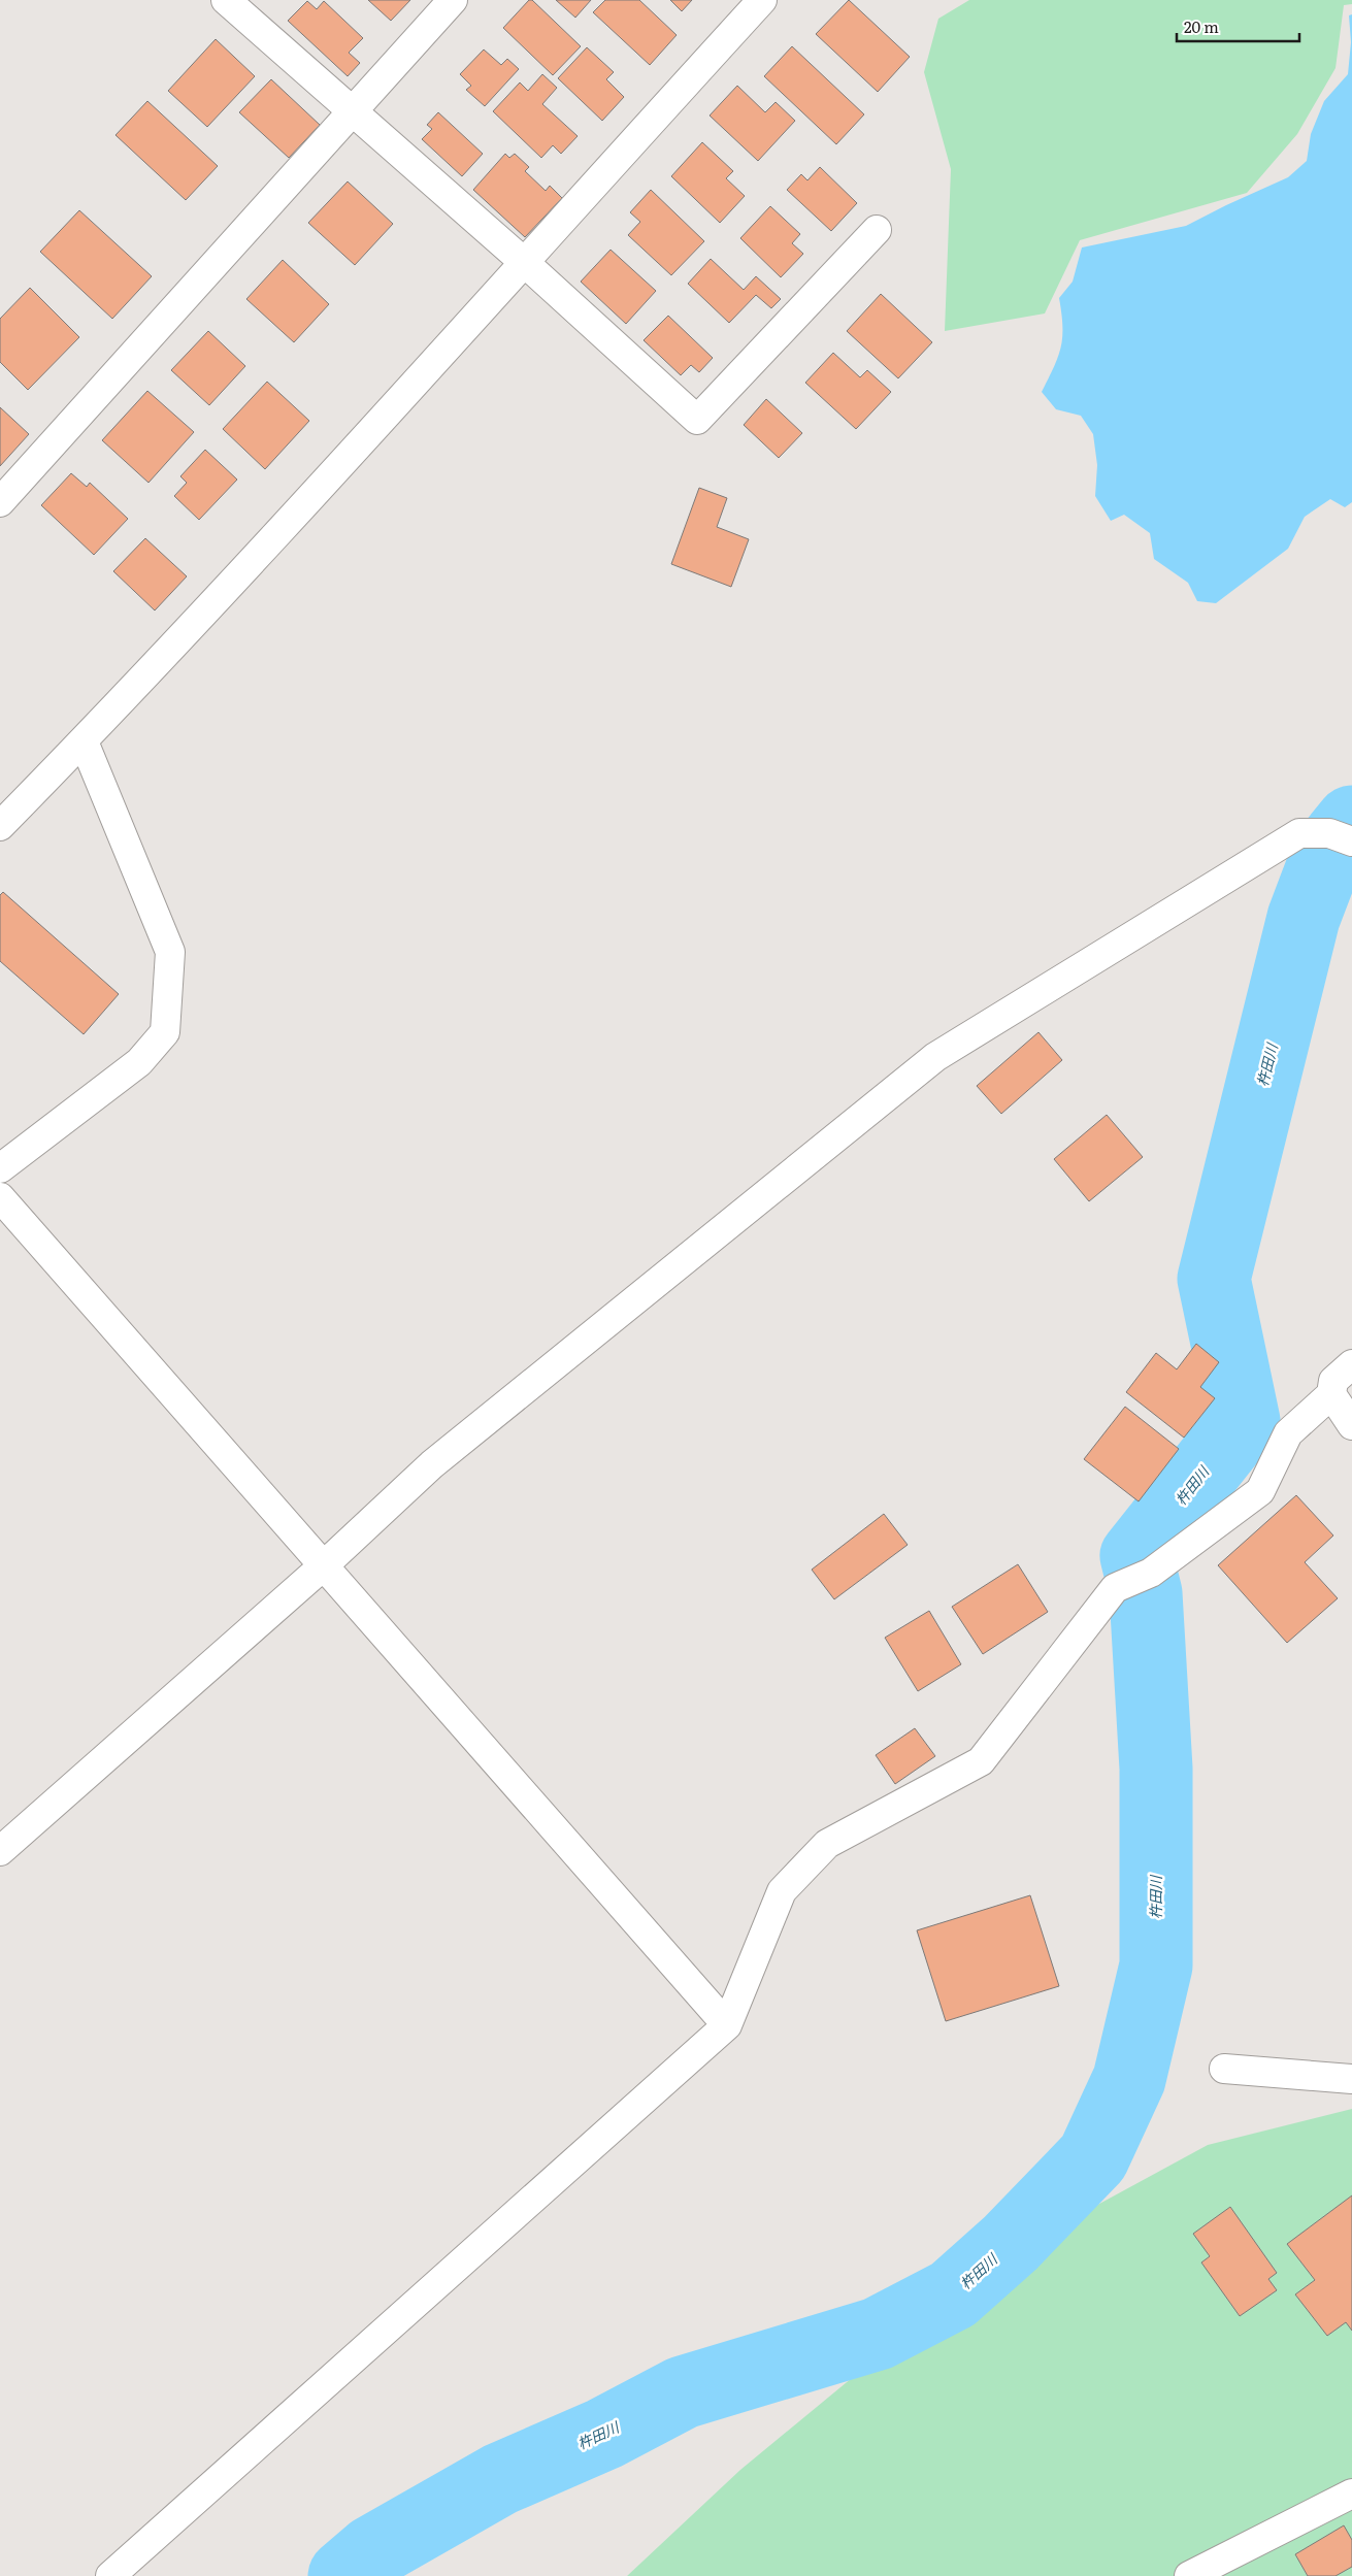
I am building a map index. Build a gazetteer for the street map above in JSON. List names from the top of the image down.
{
  "water": ["杵田川"],
  "scale_bar": "20 m"
}
